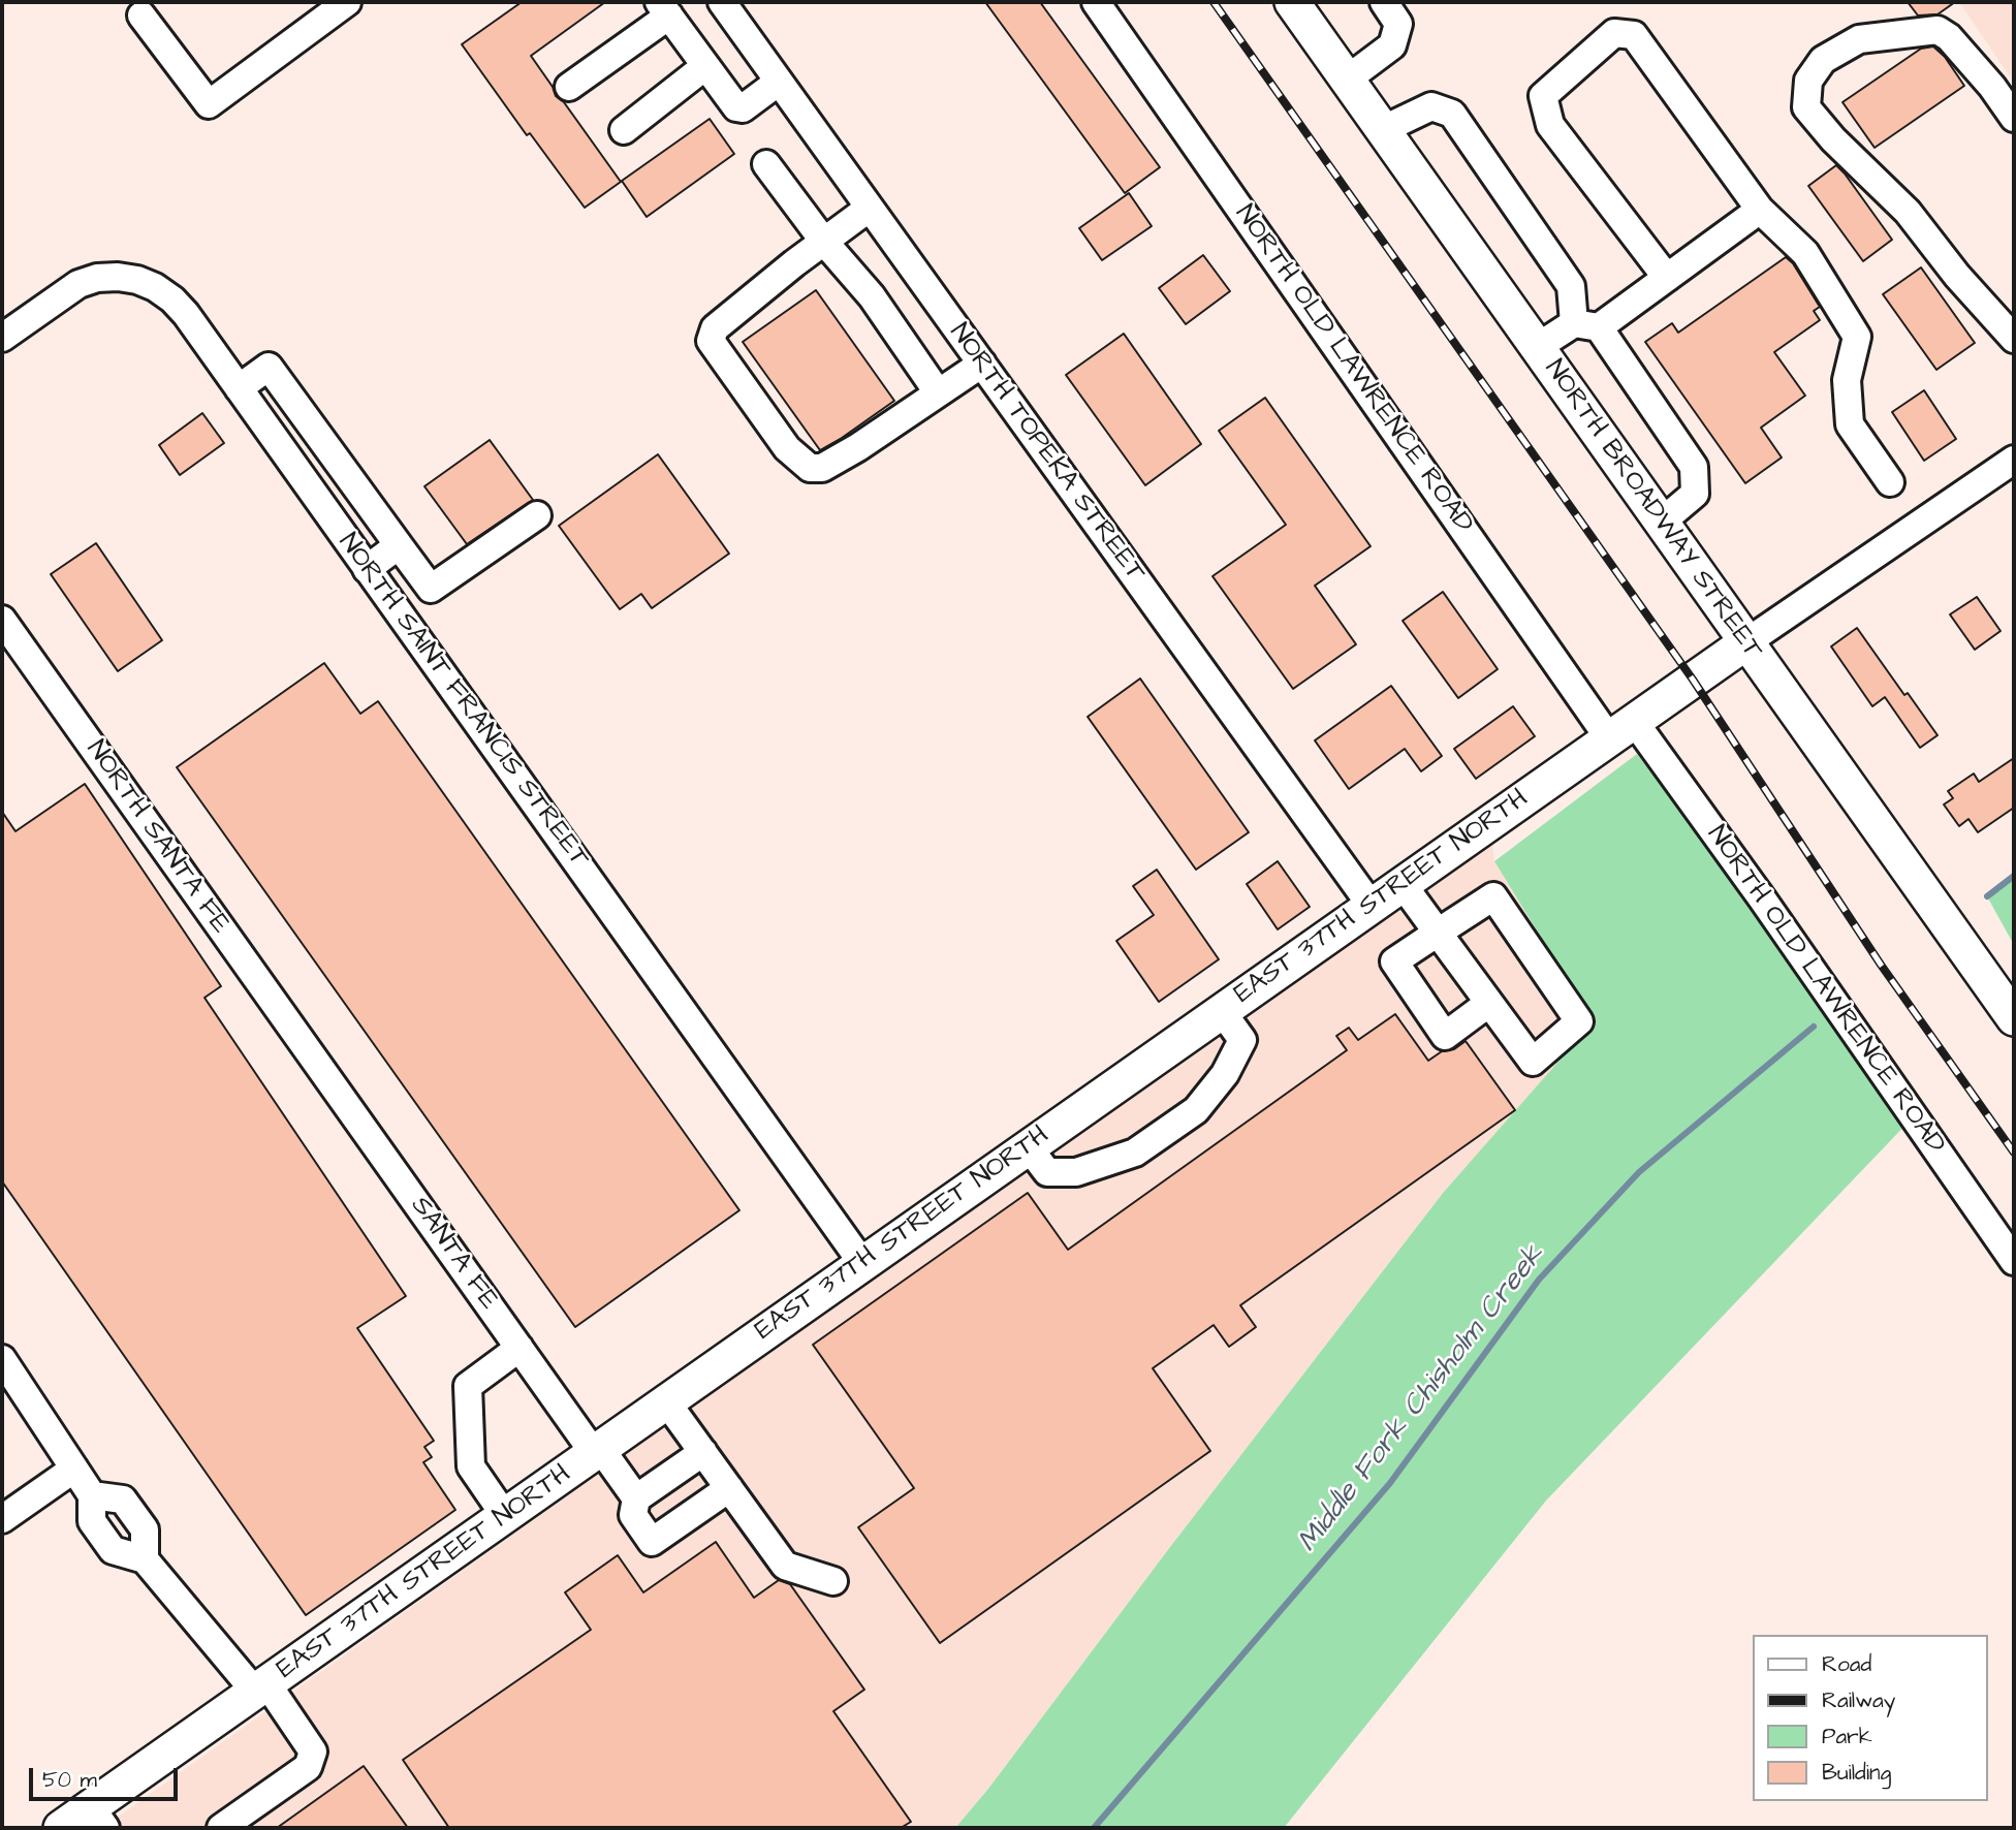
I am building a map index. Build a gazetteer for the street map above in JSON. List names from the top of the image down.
{
  "streets": {
    "main road": ["NORTH BROADWAY STREET", "EAST 37TH STREET NORTH"],
    "street": [
      "NORTH OLD LAWRENCE ROAD",
      "NORTH TOPEKA STREET",
      "NORTH SAINT FRANCIS STREET",
      "NORTH SANTA FE",
      "SANTA FE"
    ]
  },
  "crossings": [
    ["NORTH OLD LAWRENCE ROAD", "EAST 37TH STREET NORTH"],
    ["NORTH TOPEKA STREET", "EAST 37TH STREET NORTH"],
    ["NORTH BROADWAY STREET", "EAST 37TH STREET NORTH"],
    ["NORTH SAINT FRANCIS STREET", "EAST 37TH STREET NORTH"],
    ["NORTH SANTA FE", "SANTA FE"],
    ["EAST 37TH STREET NORTH", "SANTA FE"]
  ],
  "water": ["Middle Fork Chisholm Creek"],
  "legend": [
    "Road",
    "Railway",
    "Park",
    "Building"
  ],
  "scale_bar": "50 m"
}
